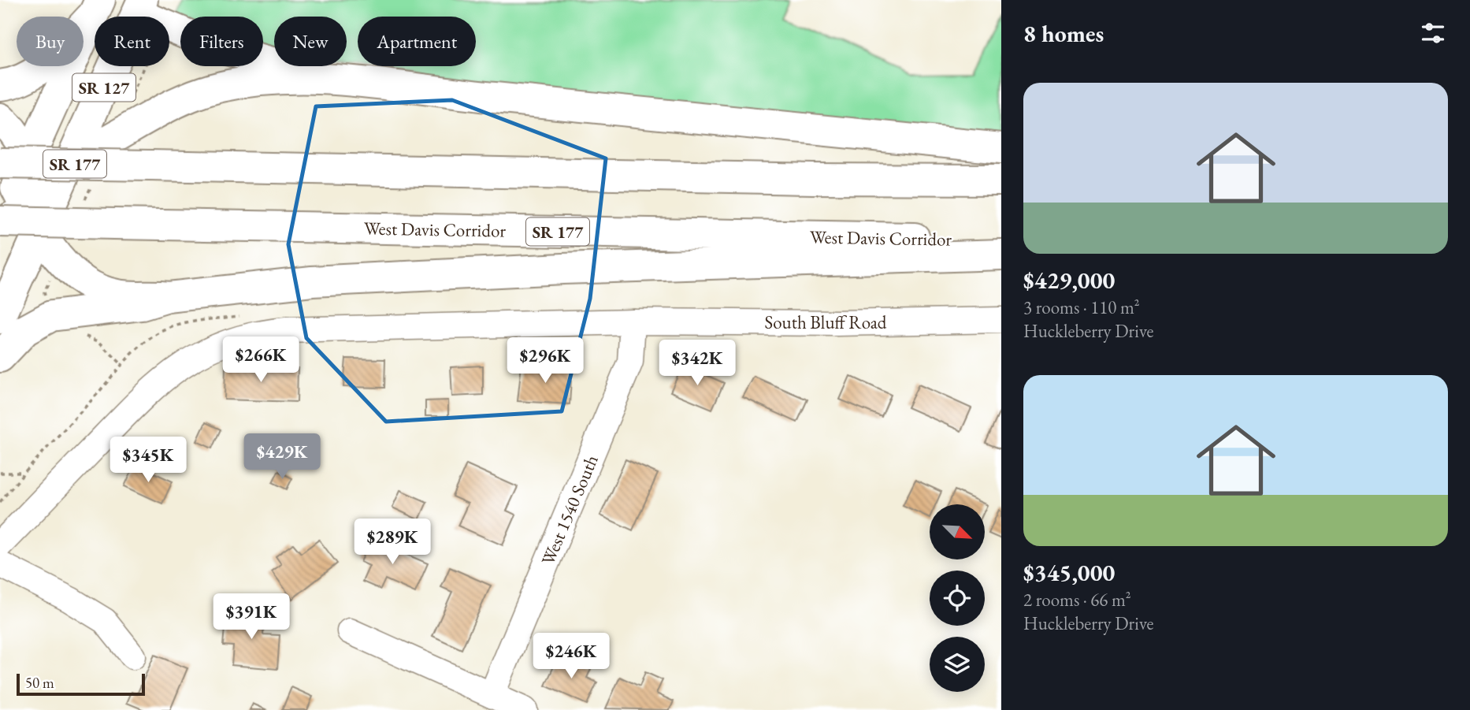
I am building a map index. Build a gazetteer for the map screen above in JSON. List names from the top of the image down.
{
  "streets": {
    "main road": ["SR 127", "SR 177", "West Davis Corridor"],
    "street": ["South Bluff Road", "West 1540 South"]
  },
  "crossings": [
    ["SR 127", "SR 177"],
    ["South Bluff Road", "West 1540 South"]
  ],
  "scale_bar": "50 m",
  "north": "bottom right",
  "page": {
    "heading": "8 homes",
    "chip": [
      "Buy",
      "Rent",
      "Filters",
      "New",
      "Apartment"
    ],
    "list": [
      {
        "name": "$429,000",
        "note": "3 rooms · 110 m² · Huckleberry Drive"
      },
      {
        "name": "$345,000",
        "note": "2 rooms · 66 m² · Huckleberry Drive"
      }
    ],
    "price": [
      "$266K",
      "$296K",
      "$342K",
      "$429K",
      "$345K",
      "$289K",
      "$391K",
      "$246K"
    ],
    "scale": "50 m"
  }
}
